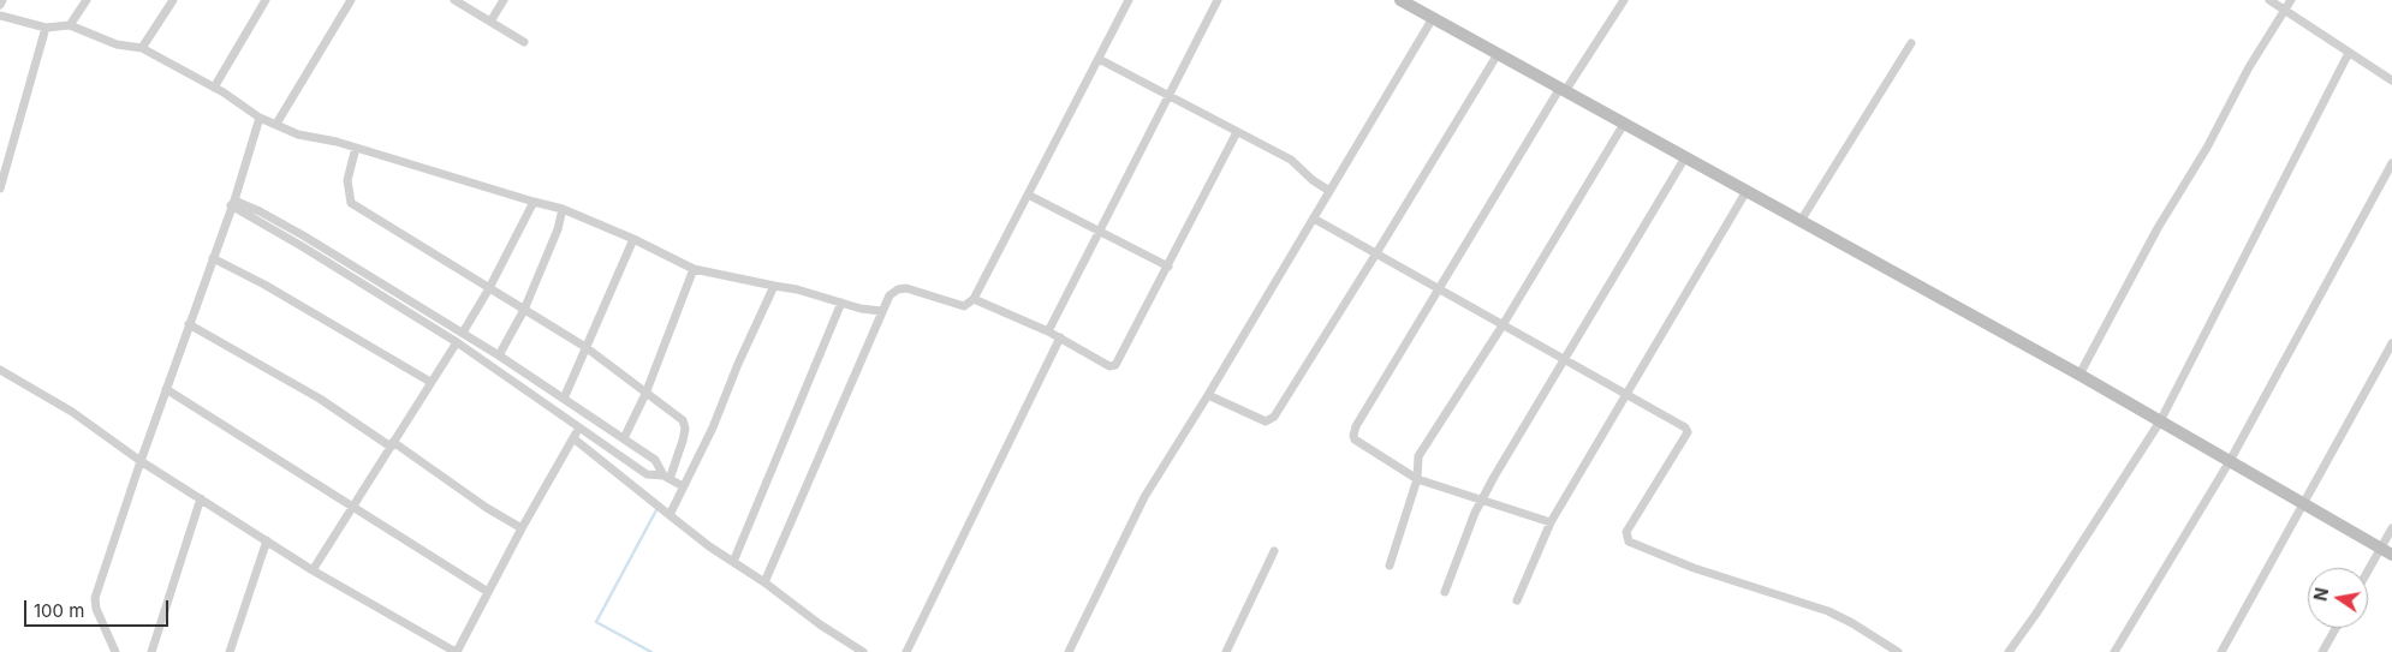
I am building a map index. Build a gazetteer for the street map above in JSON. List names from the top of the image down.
{
  "scale_bar": "100 m",
  "north": "left"
}
